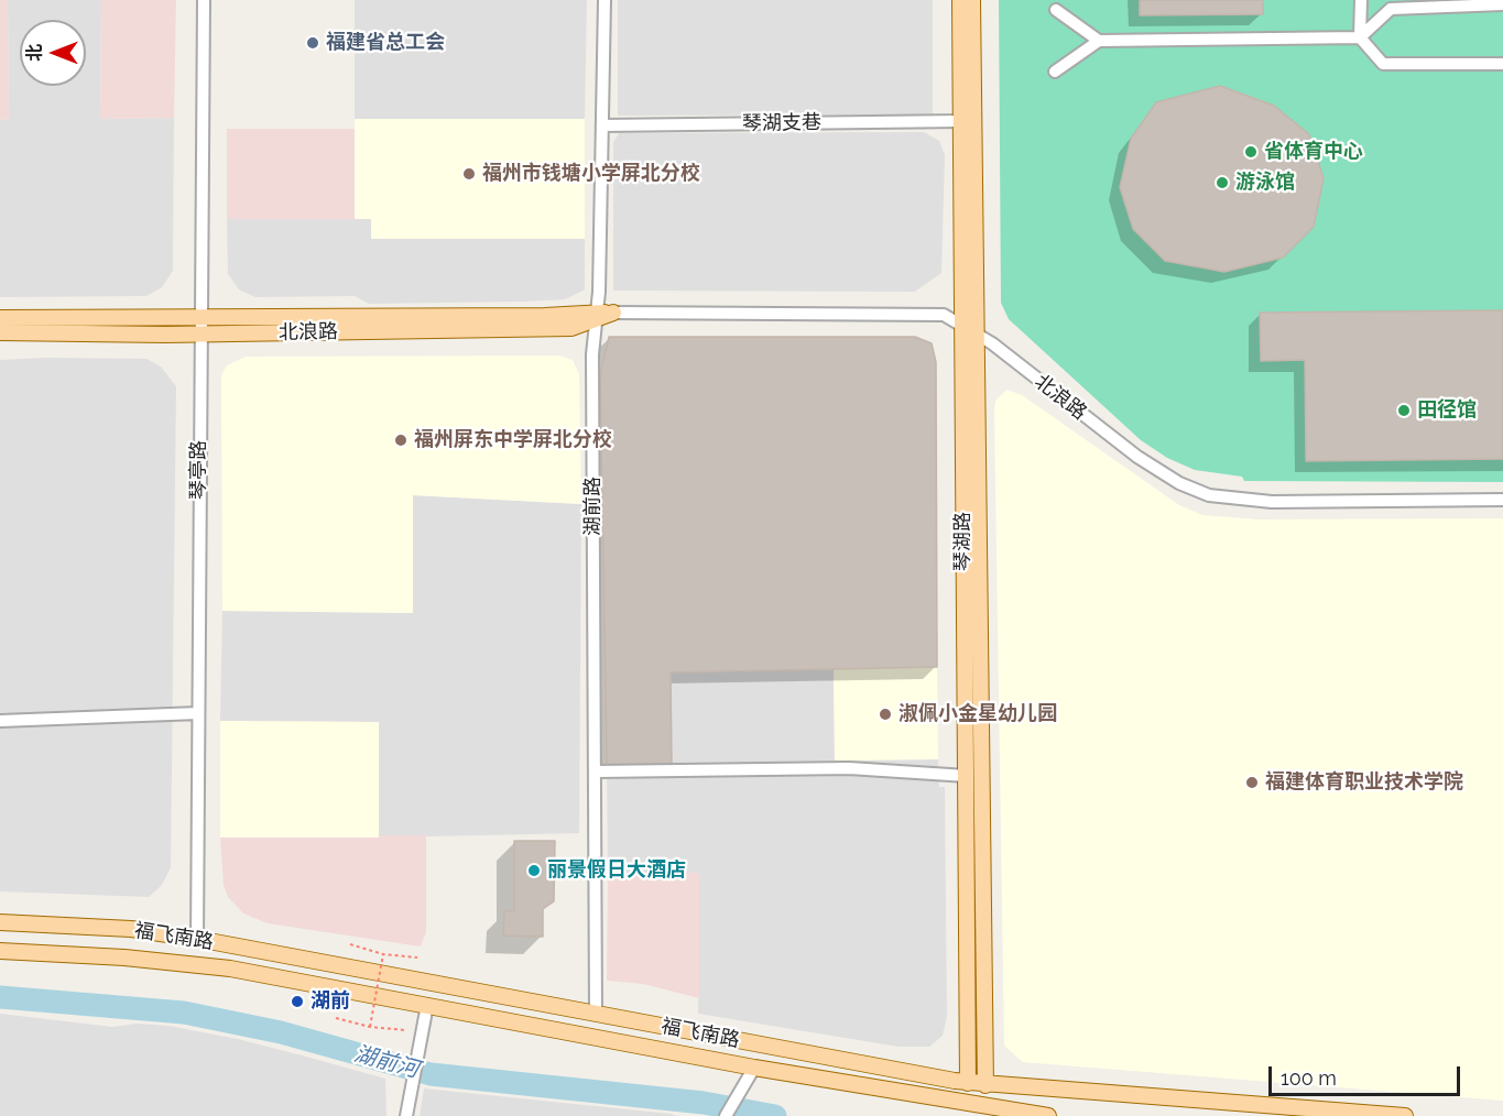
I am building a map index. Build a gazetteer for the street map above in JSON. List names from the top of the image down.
{
  "streets": {
    "main road": ["北浪路", "琴湖路", "福飞南路"],
    "street": ["琴湖支巷", "琴亭路", "湖前路"]
  },
  "crossings": [
    ["琴湖支巷", "湖前路"],
    ["琴湖支巷", "琴湖路"],
    ["北浪路", "琴亭路"],
    ["北浪路", "湖前路"],
    ["北浪路", "琴湖路"],
    ["琴亭路", "福飞南路"],
    ["湖前路", "福飞南路"],
    ["琴湖路", "福飞南路"]
  ],
  "water": ["湖前河"],
  "places": [
    "福建省总工会",
    "省体育中心",
    "福州市钱塘小学屏北分校",
    "游泳馆",
    "田径馆",
    "福州屏东中学屏北分校",
    "淑佩小金星幼儿园",
    "福建体育职业技术学院",
    "丽景假日大酒店",
    "湖前"
  ],
  "scale_bar": "100 m",
  "north": "left"
}
